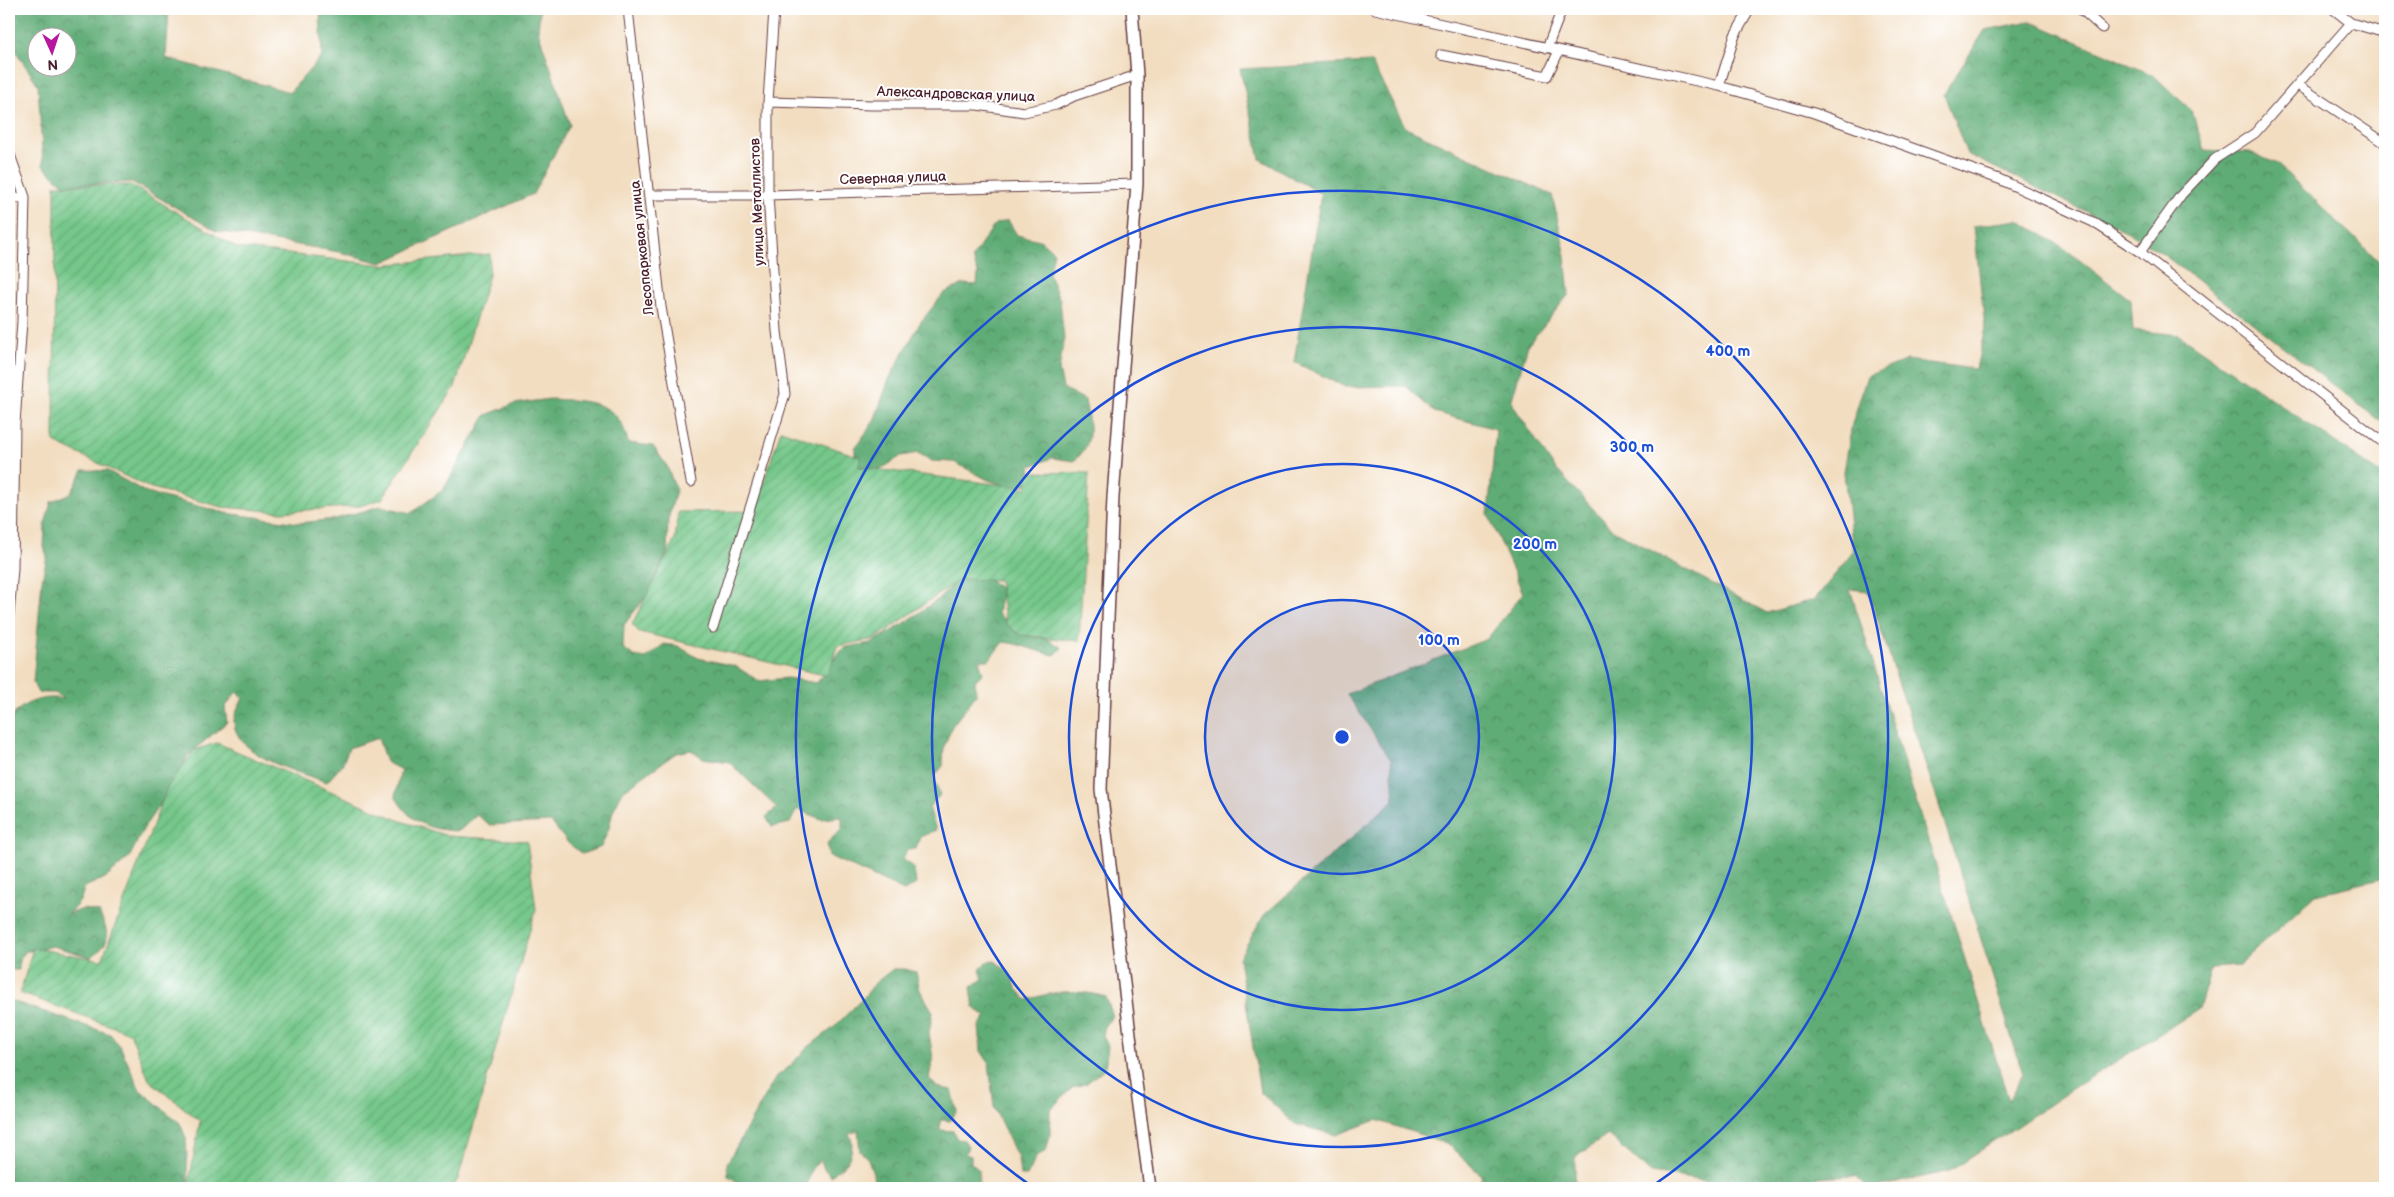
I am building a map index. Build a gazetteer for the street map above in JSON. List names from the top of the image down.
{
  "streets": {
    "street": [
      "Александровская улица",
      "Северная улица",
      "улица Металлистов",
      "Лесопарковая улица"
    ]
  },
  "crossings": [
    ["Александровская улица", "улица Металлистов"],
    ["Северная улица", "улица Металлистов"],
    ["Северная улица", "Лесопарковая улица"]
  ],
  "north": "bottom",
  "rings": [
    "400 m",
    "300 m",
    "200 m",
    "100 m"
  ]
}
